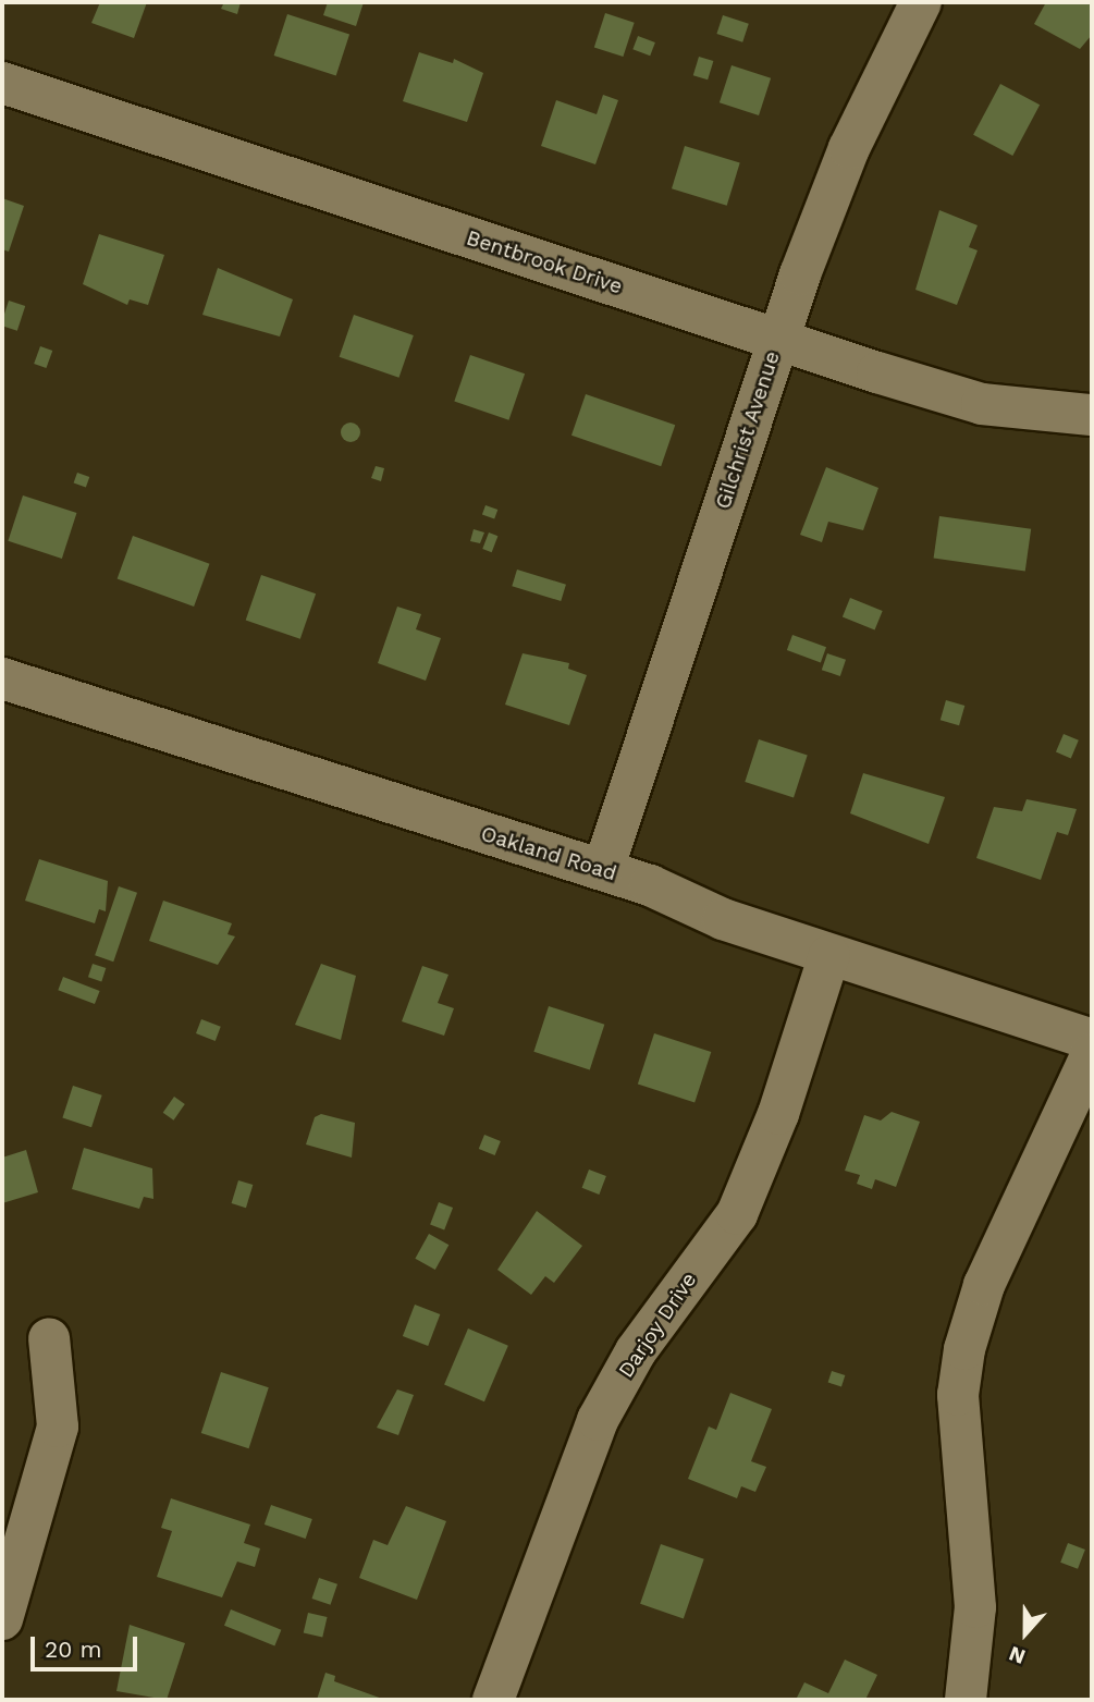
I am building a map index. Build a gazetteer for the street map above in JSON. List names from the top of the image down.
{
  "streets": {
    "street": [
      "Bentbrook Drive",
      "Gilchrist Avenue",
      "Oakland Road",
      "Darjoy Drive"
    ]
  },
  "crossings": [
    ["Bentbrook Drive", "Gilchrist Avenue"],
    ["Gilchrist Avenue", "Oakland Road"],
    ["Oakland Road", "Darjoy Drive"]
  ],
  "scale_bar": "20 m",
  "north": "bottom"
}
